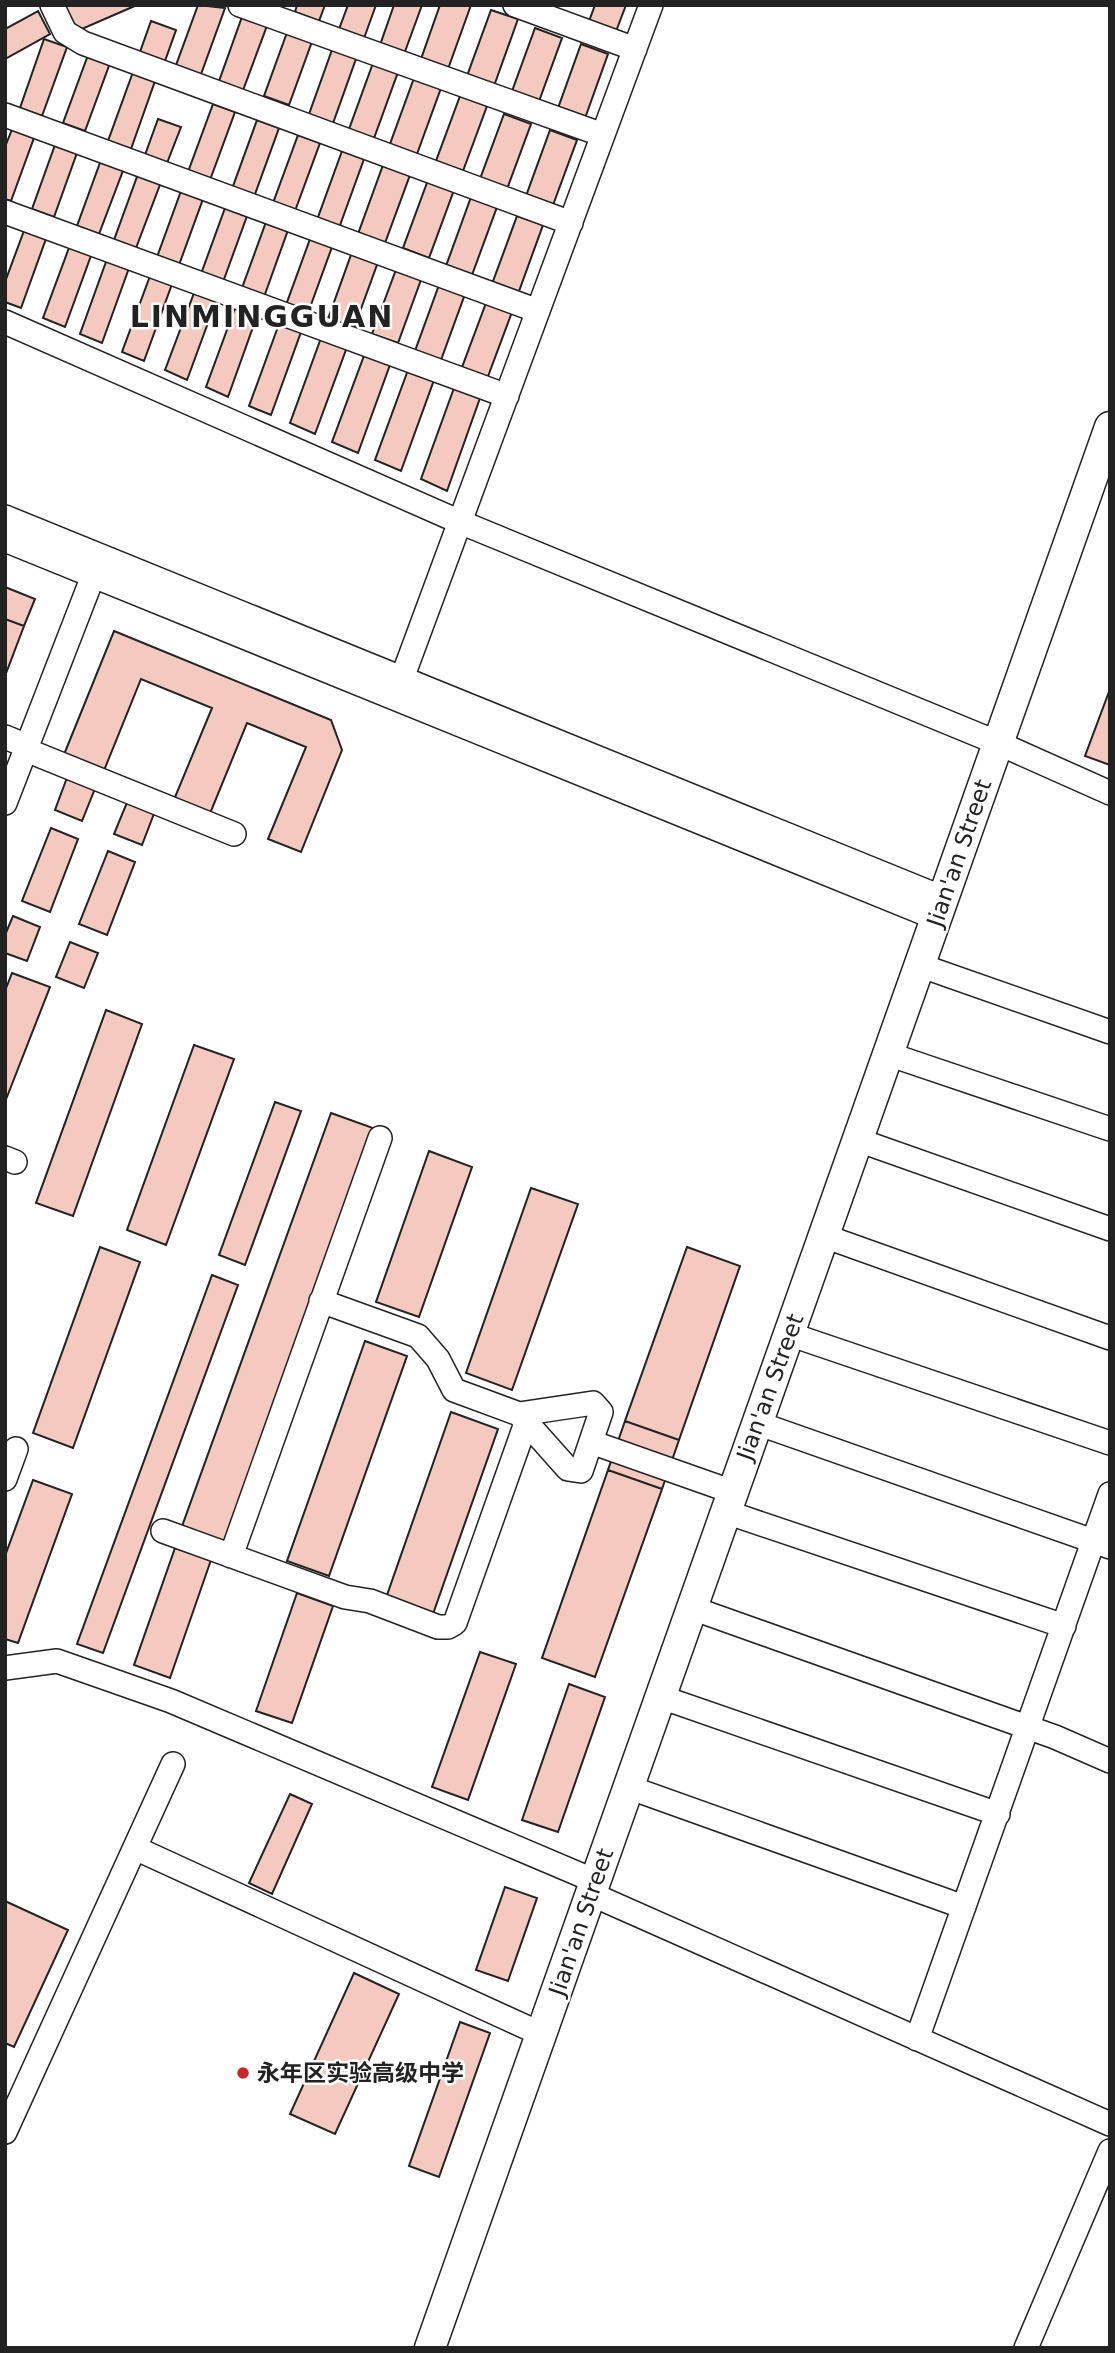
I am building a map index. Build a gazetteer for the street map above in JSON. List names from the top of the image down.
{
  "streets": {
    "main road": ["Jian'an Street"]
  },
  "districts": ["LINMINGGUAN"],
  "places": ["永年区实验高级中学"]
}
